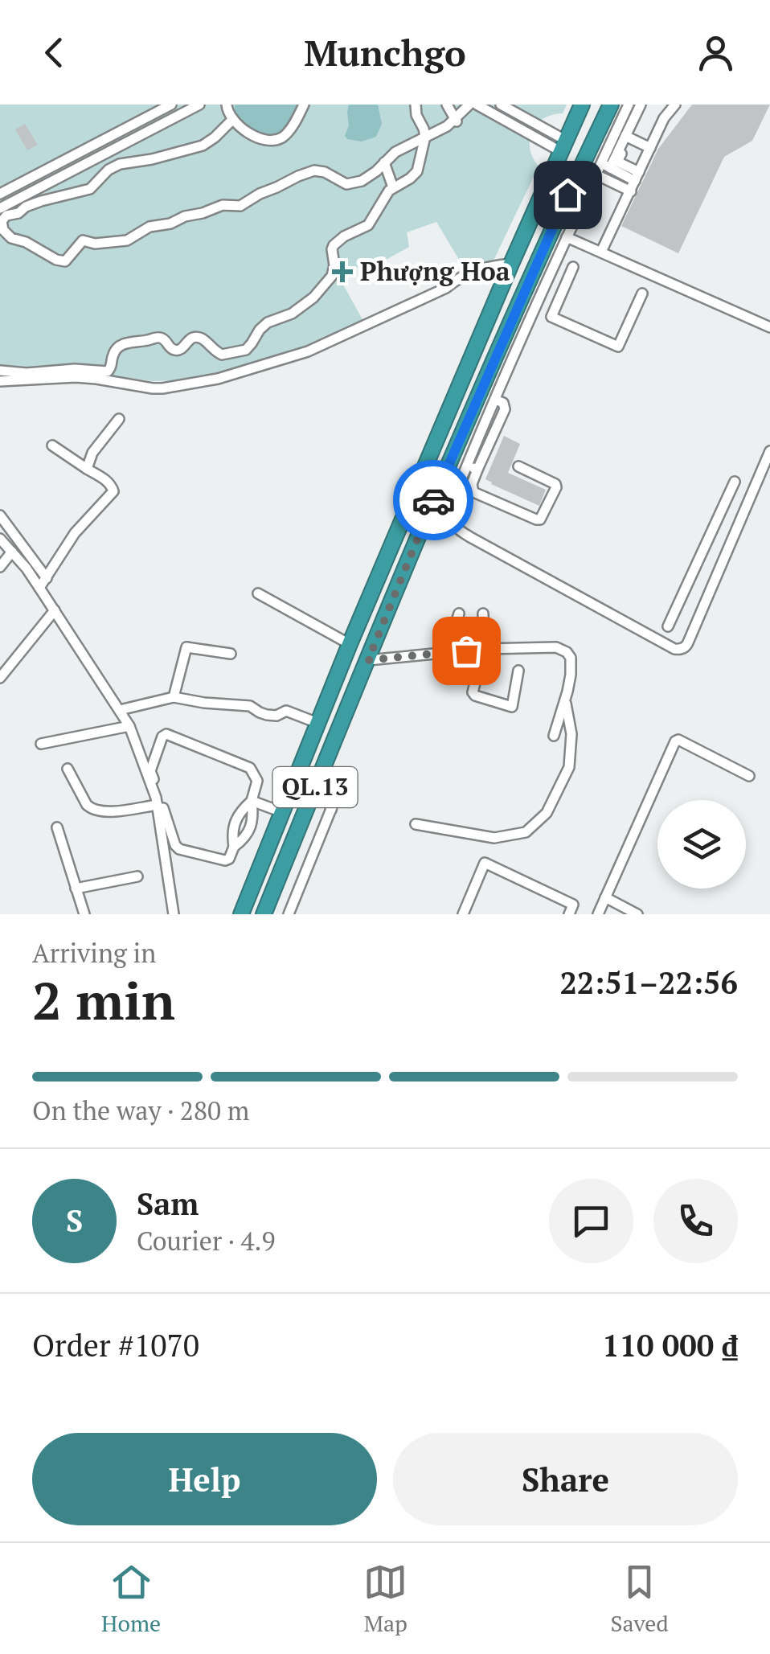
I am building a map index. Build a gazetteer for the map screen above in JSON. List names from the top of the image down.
{
  "streets": {
    "highway": ["QL.13"]
  },
  "places": {
    "health": ["Phượng Hoa"]
  },
  "page": {
    "header": "Munchgo",
    "heading": ["2 min", "Arriving in", "22:51–22:56"],
    "panel": [
      "Sam",
      "Courier · 4.9",
      "Order #1070",
      "110 000 ₫"
    ],
    "bar": "On the way · 280 m",
    "round": "S",
    "buttons": ["Help", "Share"],
    "tabs": ["Home", "Map", "Saved"]
  }
}
